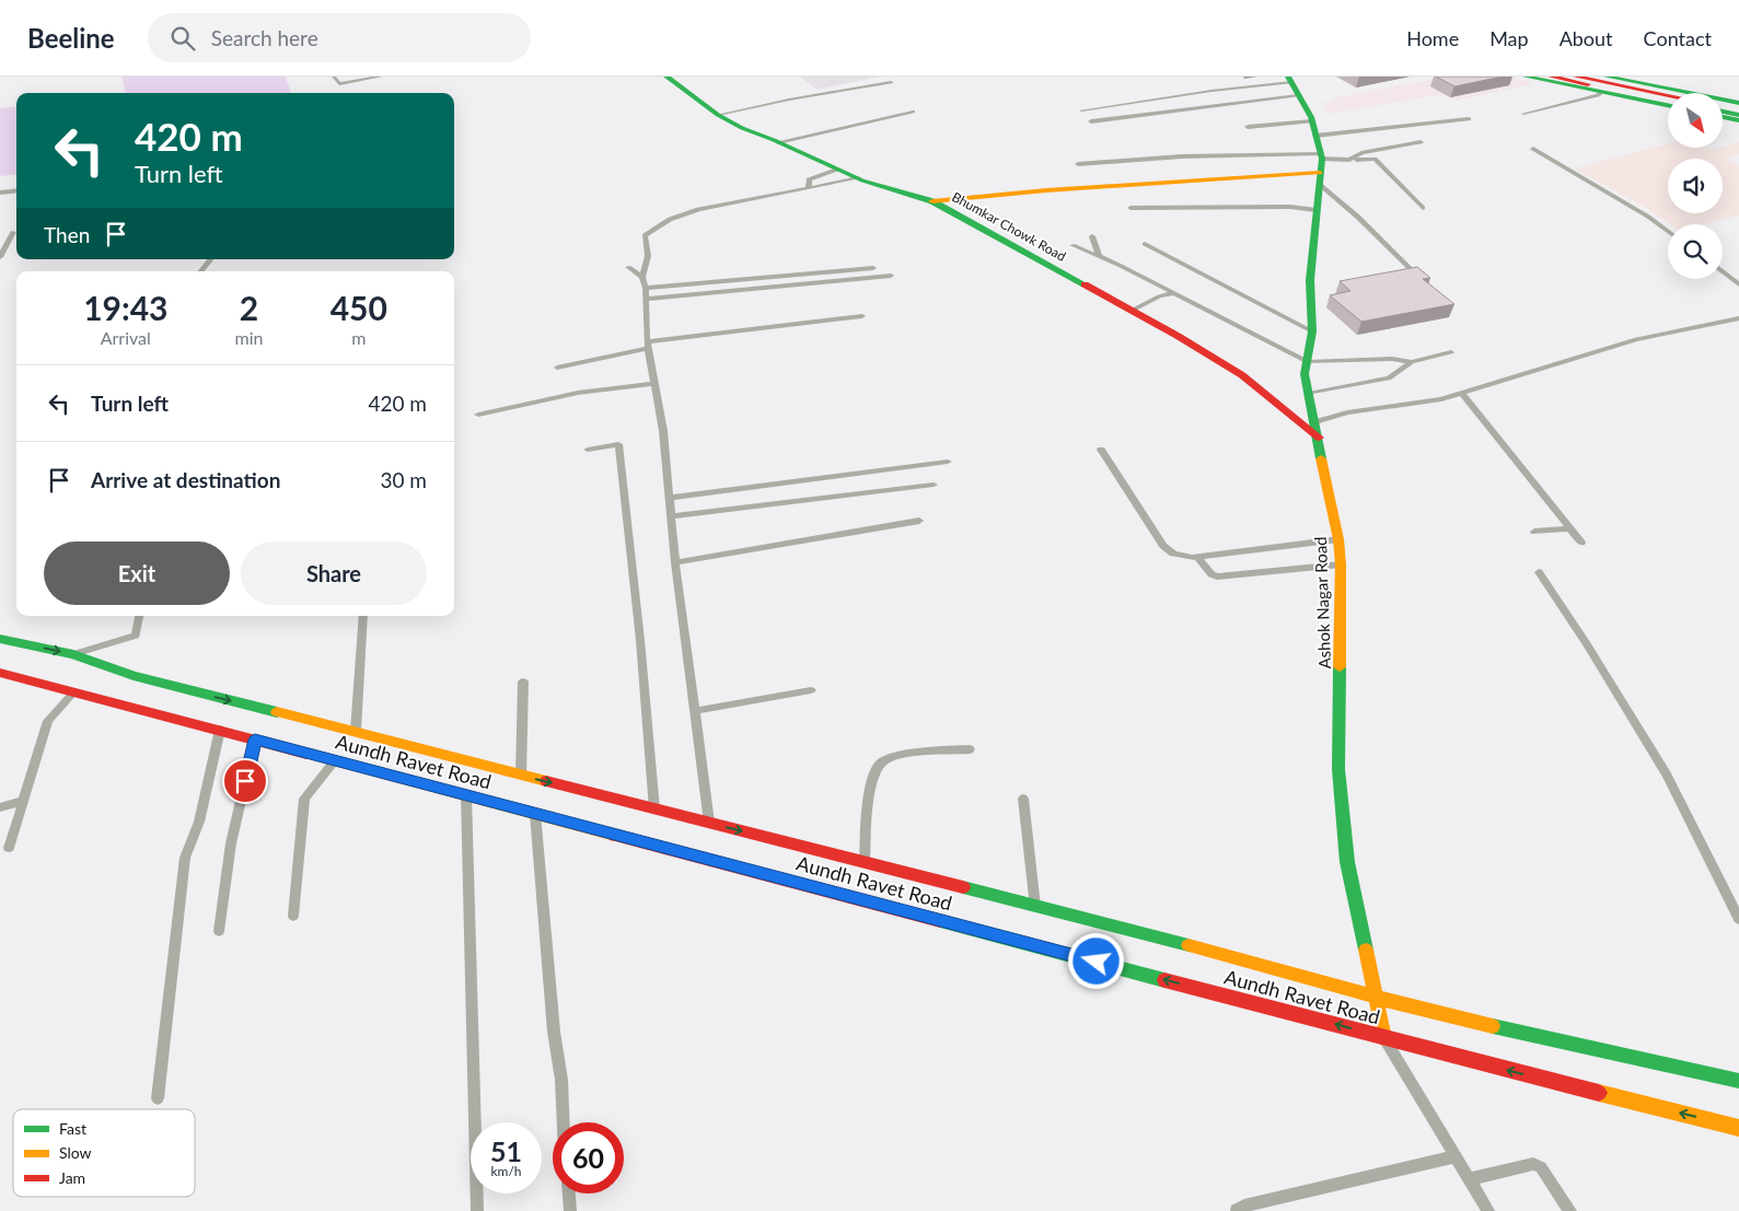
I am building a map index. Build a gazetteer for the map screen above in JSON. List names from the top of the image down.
{
  "streets": {
    "main road": ["Bhumkar Chowk Road", "Ashok Nagar Road", "Aundh Ravet Road"]
  },
  "crossings": [
    ["Bhumkar Chowk Road", "Ashok Nagar Road"],
    ["Ashok Nagar Road", "Aundh Ravet Road"]
  ],
  "legend": ["Fast", "Slow", "Jam"],
  "north": "bottom right",
  "page": {
    "header": "Beeline",
    "search": "Search here",
    "nav": [
      "Home",
      "Map",
      "About",
      "Contact"
    ],
    "turn": ["420 m", "Turn left"],
    "then": "Then",
    "eta": [
      "19:43",
      "Arrival",
      "2",
      "min",
      "450",
      "m"
    ],
    "list": [
      {
        "name": "Turn left",
        "value": "420 m"
      },
      {
        "name": "Arrive at destination",
        "value": "30 m"
      }
    ],
    "buttons": ["Exit", "Share"],
    "speed": "51 km/h",
    "limit": "60"
  }
}
